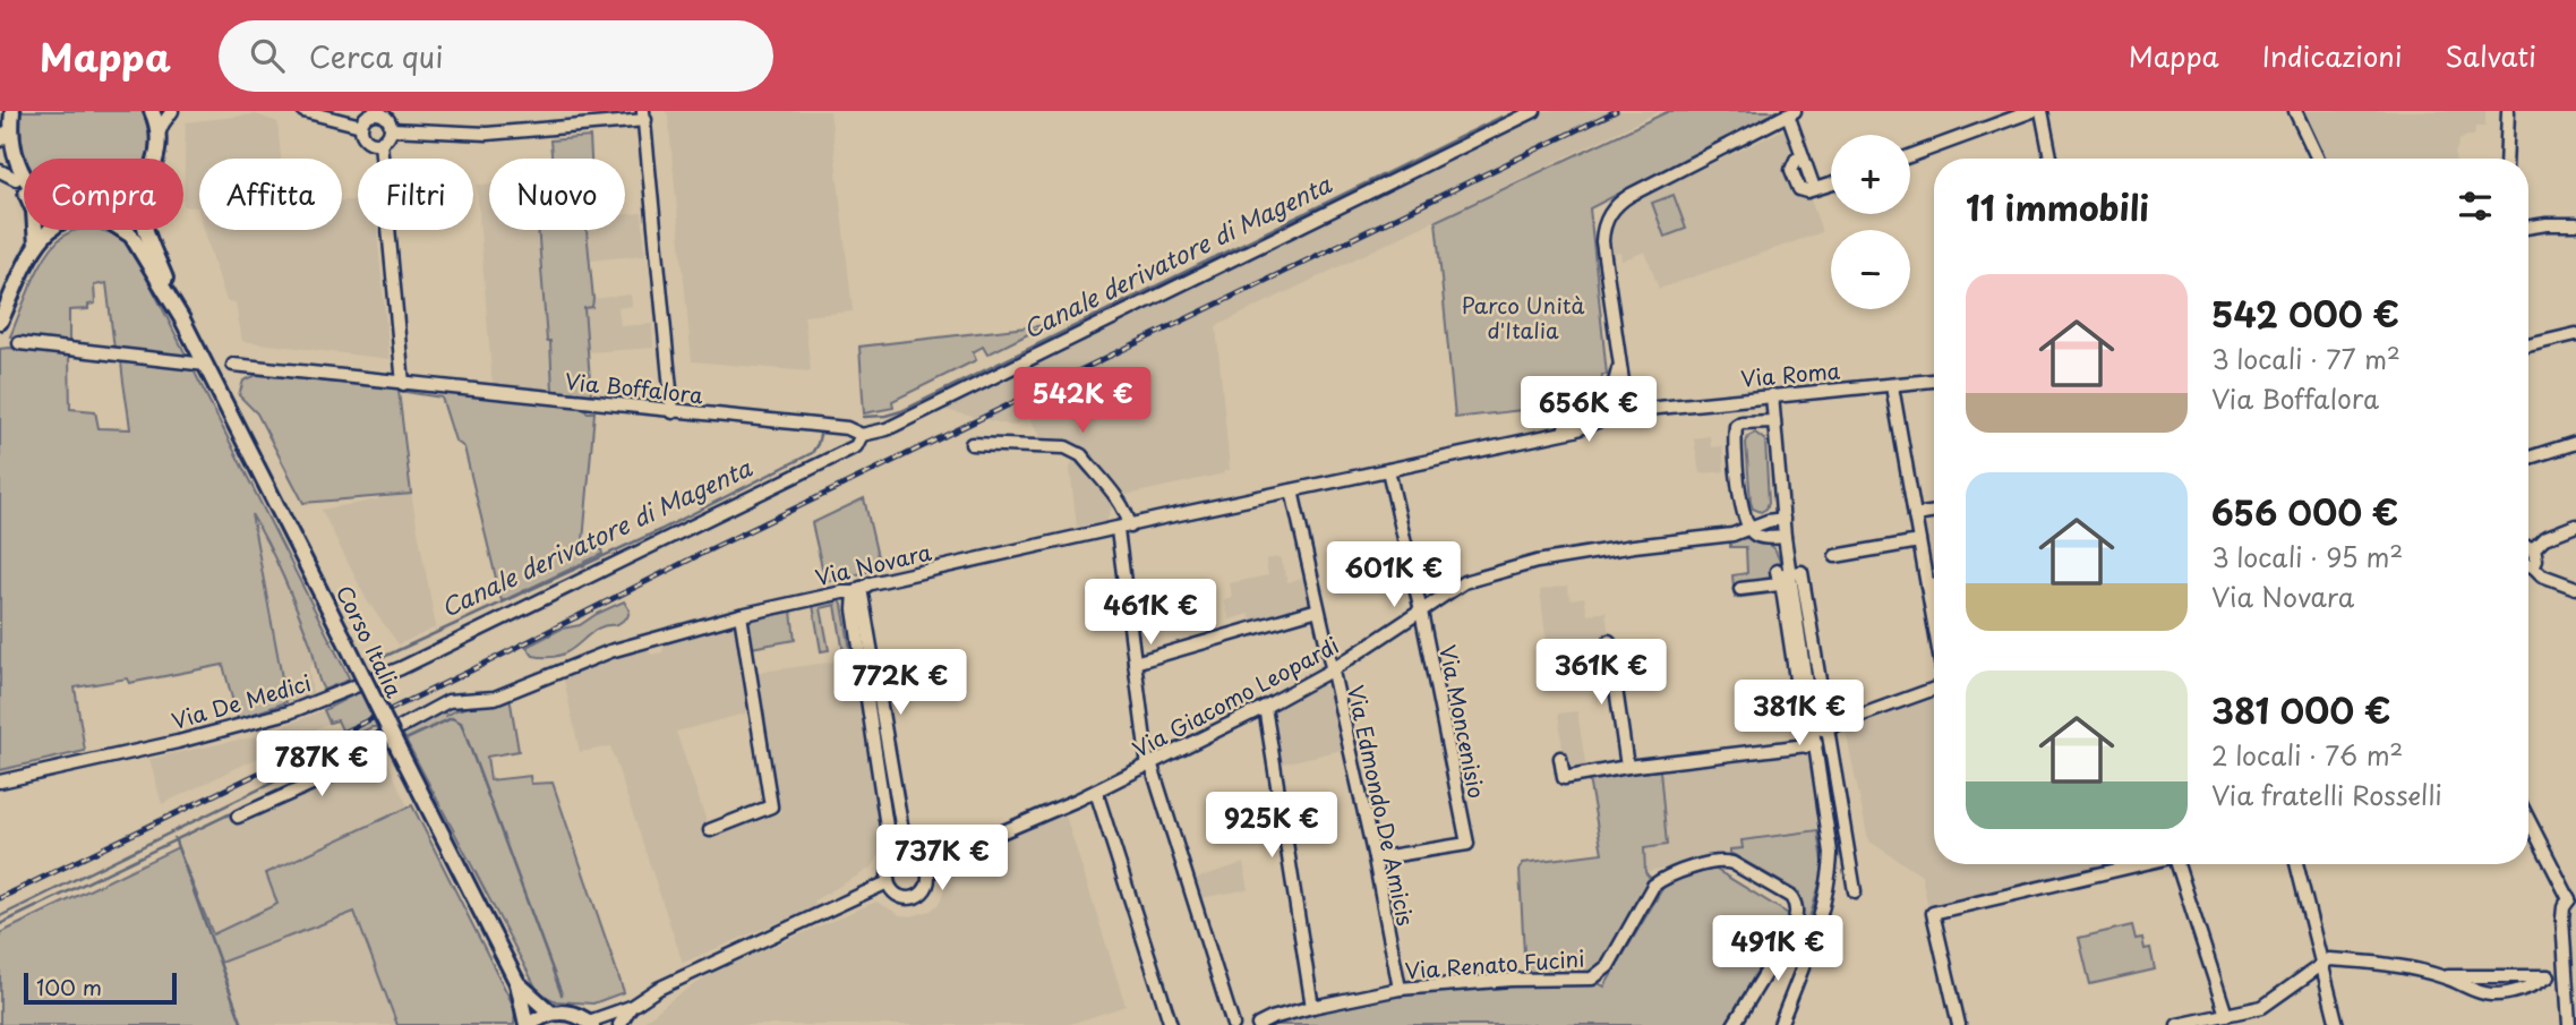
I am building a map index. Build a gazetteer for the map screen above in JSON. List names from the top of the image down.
{
  "streets": {
    "main road": ["Corso Italia"],
    "street": [
      "Via Roma",
      "Via Boffalora",
      "Via Novara",
      "Via Giacomo Leopardi",
      "Via De Medici",
      "Via Moncenisio",
      "Via Edmondo De Amicis",
      "Via Renato Fucini"
    ]
  },
  "crossings": [
    ["Via Roma", "Via Novara"],
    ["Via Boffalora", "Via De Medici"],
    ["Via Novara", "Via Moncenisio"],
    ["Via Novara", "Via Edmondo De Amicis"],
    ["Via Giacomo Leopardi", "Via Moncenisio"],
    ["Via Giacomo Leopardi", "Via Edmondo De Amicis"],
    ["Via Moncenisio", "Via Edmondo De Amicis"],
    ["Via Edmondo De Amicis", "Via Renato Fucini"]
  ],
  "water": ["Canale derivatore di Magenta"],
  "parks": ["Parco Unità d'Italia"],
  "scale_bar": "100 m",
  "page": {
    "header": "Mappa",
    "search": "Cerca qui",
    "nav": ["Mappa", "Indicazioni", "Salvati"],
    "map_buttons": ["+", "−"],
    "chip": [
      "Compra",
      "Affitta",
      "Filtri",
      "Nuovo"
    ],
    "heading": "11 immobili",
    "list": [
      {
        "name": "542 000 €",
        "note": "3 locali · 77 m² · Via Boffalora"
      },
      {
        "name": "656 000 €",
        "note": "3 locali · 95 m² · Via Novara"
      },
      {
        "name": "381 000 €",
        "note": "2 locali · 76 m² · Via fratelli Rosselli"
      }
    ],
    "price": [
      "542K €",
      "656K €",
      "601K €",
      "461K €",
      "361K €",
      "772K €",
      "381K €",
      "787K €",
      "925K €",
      "737K €",
      "491K €"
    ],
    "scale": "100 m"
  }
}
